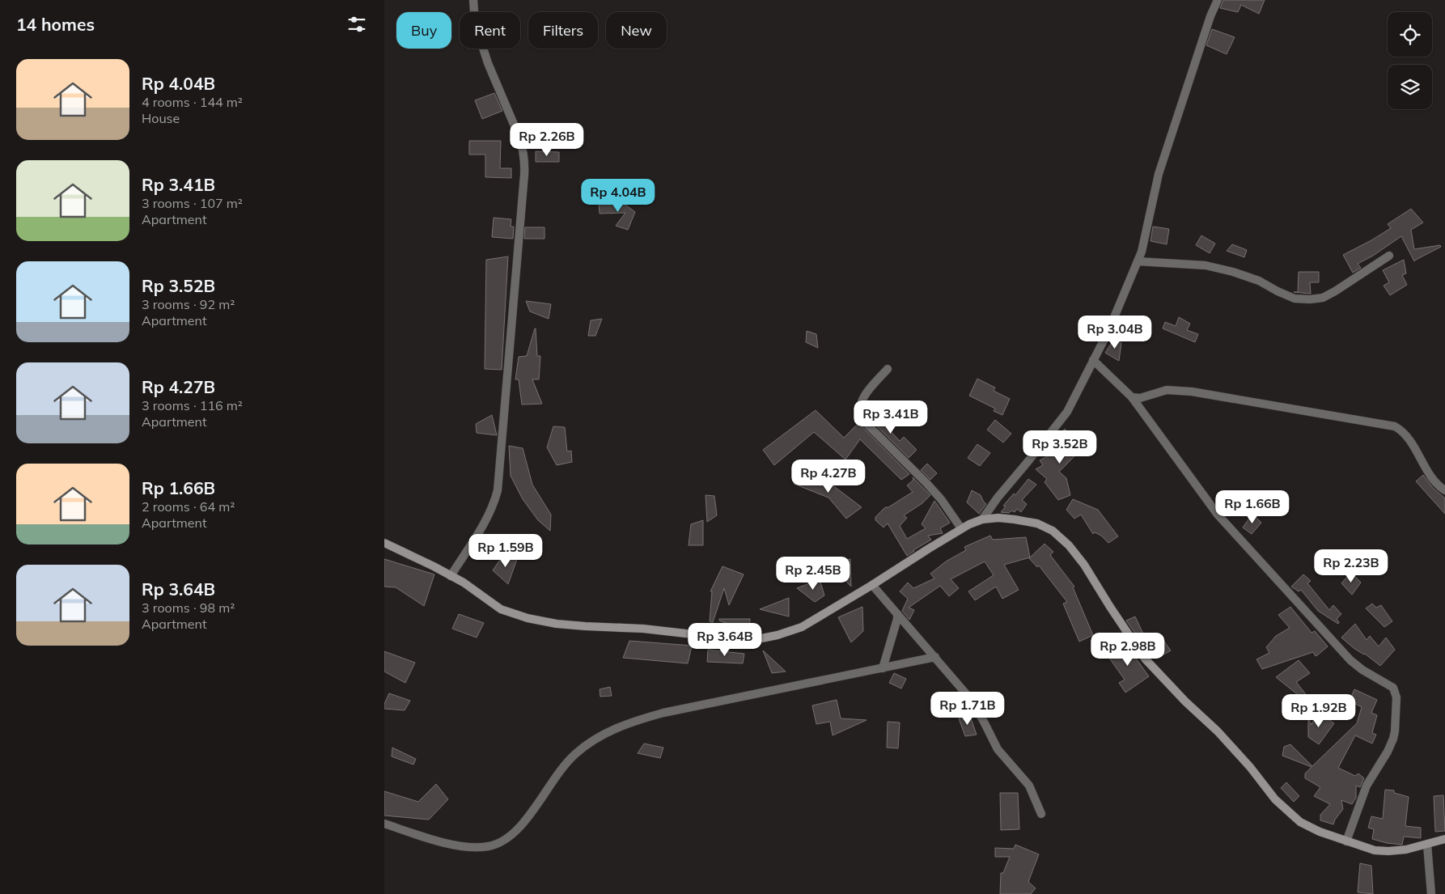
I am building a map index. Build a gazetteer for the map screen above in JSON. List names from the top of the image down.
{
  "page": {
    "heading": "14 homes",
    "chip": [
      "Buy",
      "Rent",
      "Filters",
      "New"
    ],
    "list": [
      {
        "name": "Rp 4.04B",
        "note": "4 rooms · 144 m² · House"
      },
      {
        "name": "Rp 3.41B",
        "note": "3 rooms · 107 m² · Apartment"
      },
      {
        "name": "Rp 3.52B",
        "note": "3 rooms · 92 m² · Apartment"
      },
      {
        "name": "Rp 4.27B",
        "note": "3 rooms · 116 m² · Apartment"
      },
      {
        "name": "Rp 1.66B",
        "note": "2 rooms · 64 m² · Apartment"
      },
      {
        "name": "Rp 3.64B",
        "note": "3 rooms · 98 m² · Apartment"
      }
    ],
    "price": [
      "Rp 2.26B",
      "Rp 4.04B",
      "Rp 3.04B",
      "Rp 3.41B",
      "Rp 3.52B",
      "Rp 4.27B",
      "Rp 1.66B",
      "Rp 1.59B",
      "Rp 2.23B",
      "Rp 2.45B",
      "Rp 3.64B",
      "Rp 2.98B",
      "Rp 1.71B",
      "Rp 1.92B"
    ]
  }
}
